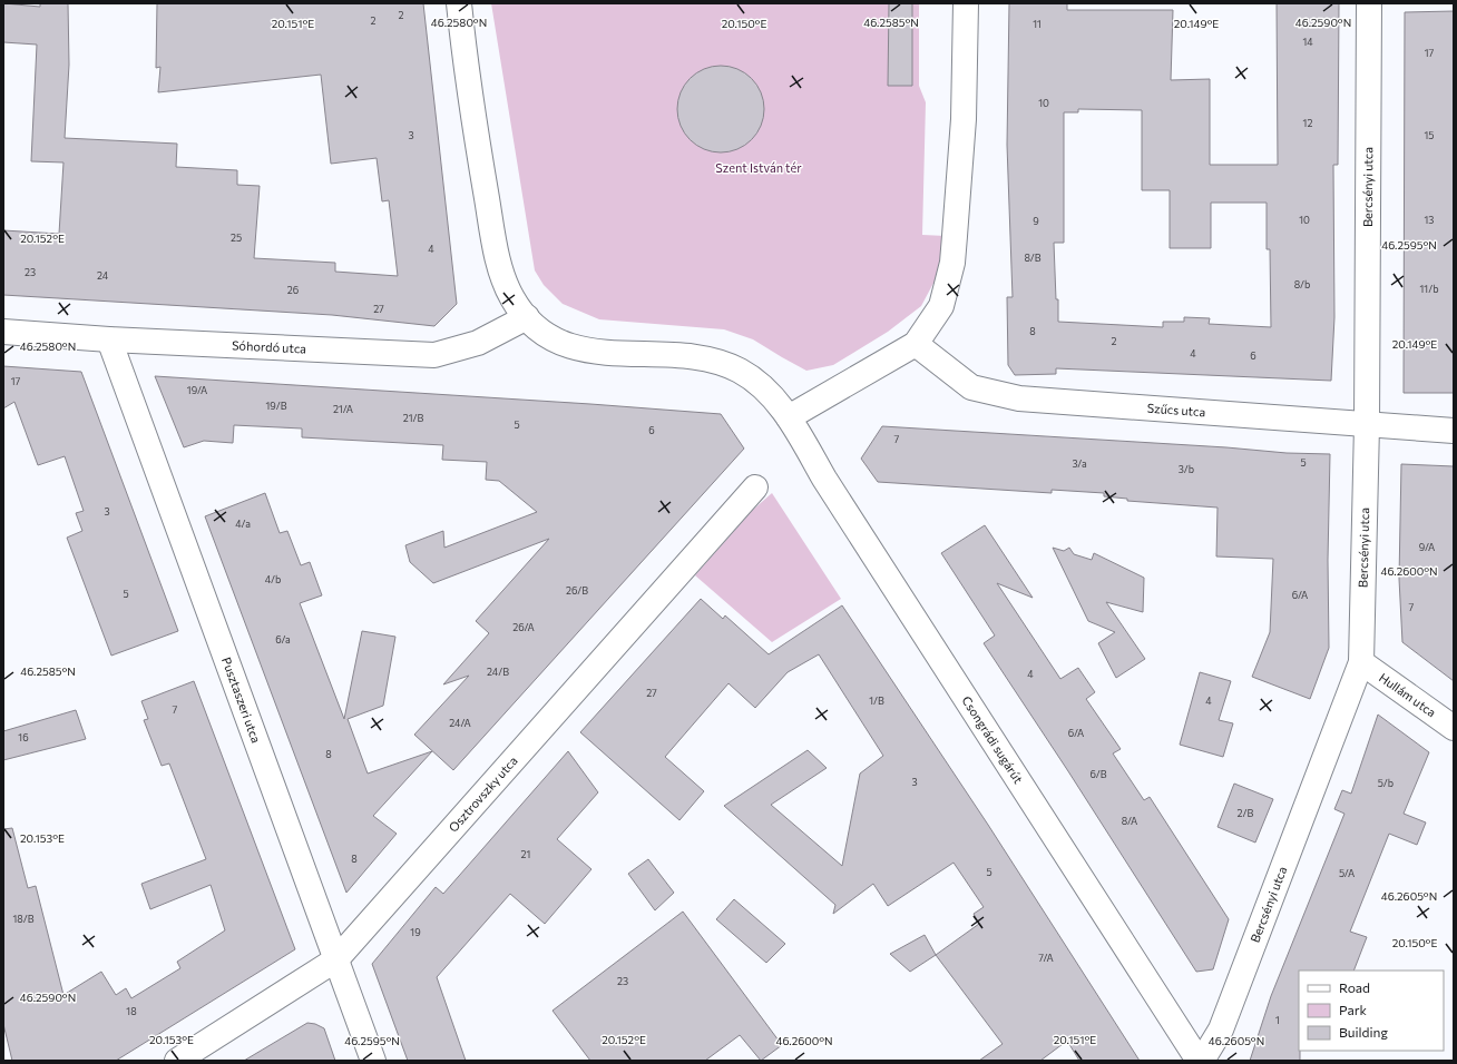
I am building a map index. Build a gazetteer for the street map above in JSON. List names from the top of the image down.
{
  "streets": {
    "street": [
      "Bercsényi utca",
      "Sóhordó utca",
      "Szűcs utca",
      "Hullám utca",
      "Pusztaszeri utca",
      "Csongrádi sugárút",
      "Osztrovszky utca"
    ]
  },
  "crossings": [
    ["Bercsényi utca", "Szűcs utca"],
    ["Bercsényi utca", "Hullám utca"],
    ["Bercsényi utca", "Csongrádi sugárút"],
    ["Sóhordó utca", "Pusztaszeri utca"],
    ["Pusztaszeri utca", "Osztrovszky utca"]
  ],
  "parks": ["Szent István tér"],
  "house_numbers": [
    "2",
    "2",
    "11",
    "14",
    "17",
    "10",
    "12",
    "3",
    "15",
    "10",
    "13",
    "9",
    "25",
    "4",
    "8/B",
    "23",
    "24",
    "8/b",
    "11/b",
    "26",
    "27",
    "8",
    "2",
    "4",
    "6",
    "17",
    "19/A",
    "19/B",
    "21/A",
    "21/B",
    "5",
    "6",
    "7",
    "5",
    "3/a",
    "3/b",
    "3",
    "4/a",
    "9/A",
    "4/b",
    "26/B",
    "5",
    "6/A",
    "7",
    "26/A",
    "6/a",
    "24/B",
    "4",
    "27",
    "1/B",
    "4",
    "7",
    "24/A",
    "6/A",
    "16",
    "8",
    "6/B",
    "3",
    "5/b",
    "2/B",
    "8/A",
    "21",
    "8",
    "5",
    "5/A",
    "18/B",
    "19",
    "7/A",
    "23",
    "18",
    "1"
  ],
  "legend": ["Road", "Park", "Building"],
  "coordinates": [
    "46.2580°N",
    "46.2585°N",
    "46.2590°N",
    "20.151°E",
    "20.149°E",
    "20.150°E",
    "20.152°E",
    "46.2595°N",
    "46.2600°N",
    "20.153°E",
    "46.2605°N"
  ]
}
